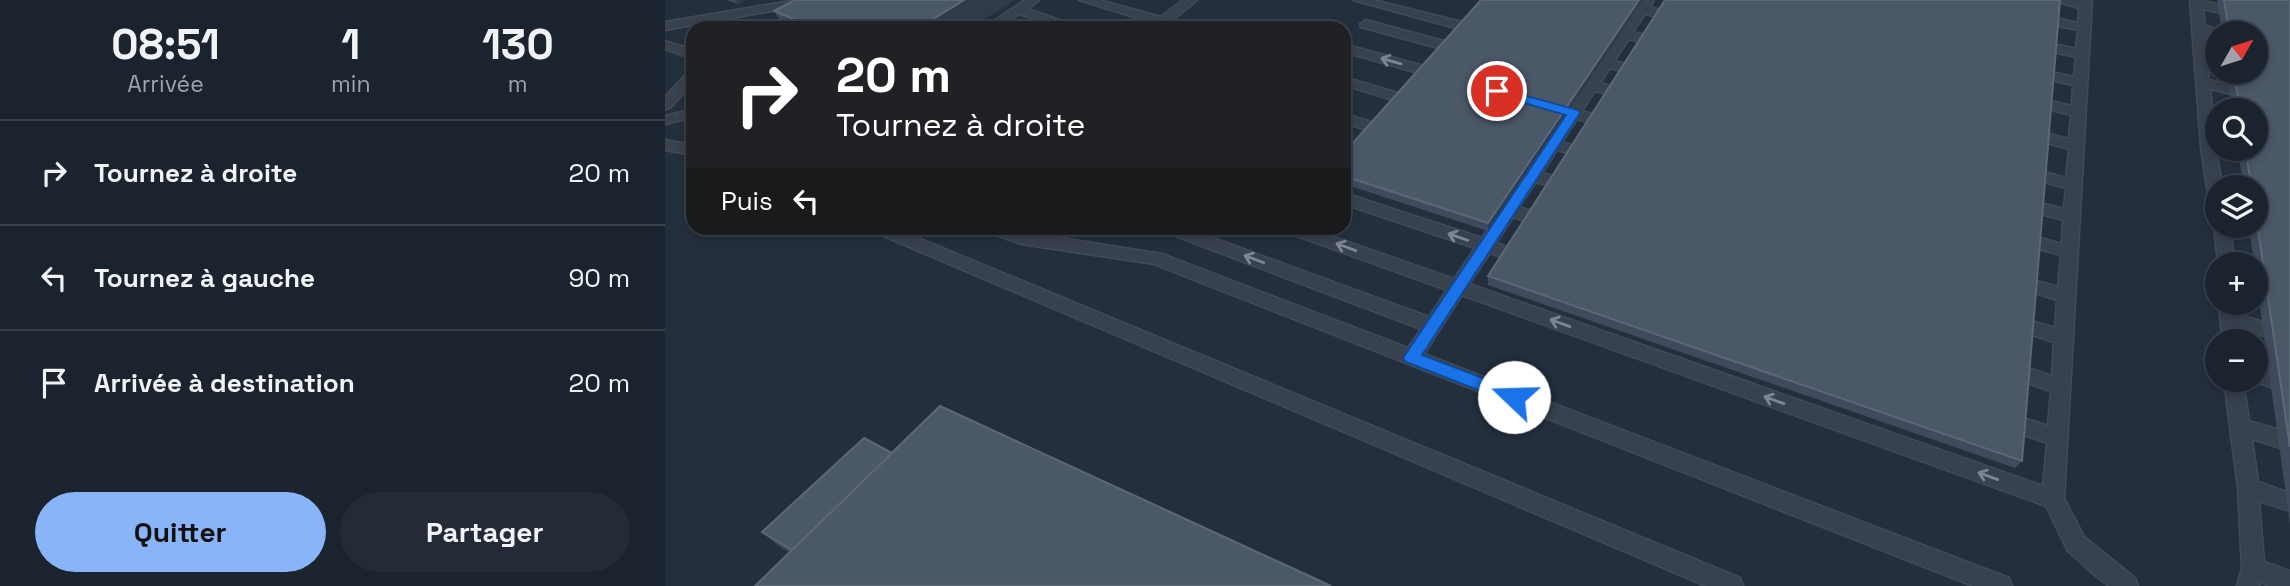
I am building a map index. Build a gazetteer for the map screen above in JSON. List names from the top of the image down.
{
  "north": "top right",
  "page": {
    "eta": [
      "08:51",
      "Arrivée",
      "1",
      "min",
      "130",
      "m"
    ],
    "map_buttons": ["+", "−"],
    "turn": ["20 m", "Tournez à droite"],
    "list": [
      {
        "name": "Tournez à droite",
        "value": "20 m"
      },
      {
        "name": "Tournez à gauche",
        "value": "90 m"
      },
      {
        "name": "Arrivée à destination",
        "value": "20 m"
      }
    ],
    "then": "Puis",
    "buttons": ["Quitter", "Partager"]
  }
}
